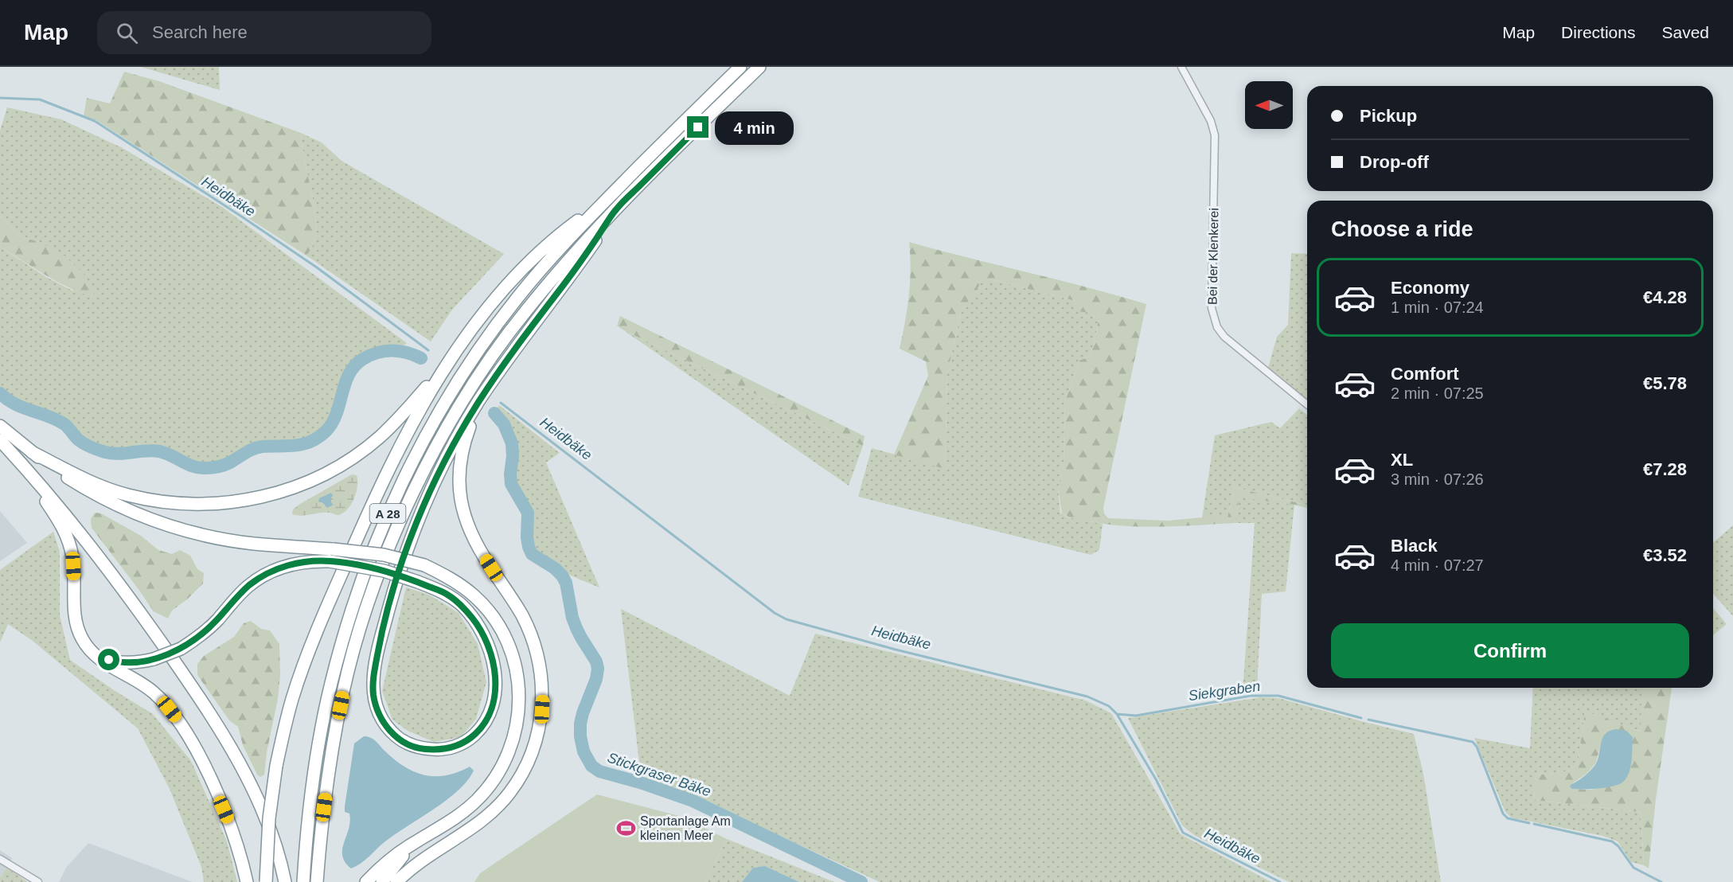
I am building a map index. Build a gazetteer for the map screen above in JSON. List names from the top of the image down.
{
  "streets": {
    "highway": ["A 28"],
    "street": ["Bei der Klenkerei"]
  },
  "water": ["Heidbäke", "Siekgraben", "Stickgraser Bäke"],
  "places": {
    "sports": ["Sportanlage Am kleinen Meer"]
  },
  "north": "left",
  "page": {
    "header": "Map",
    "search": "Search here",
    "nav": ["Map", "Directions", "Saved"],
    "banner": ["Pickup", "Drop-off"],
    "bubble": "4 min",
    "heading": "Choose a ride",
    "list": [
      {
        "name": "Economy",
        "note": "1 min · 07:24",
        "value": "€4.28"
      },
      {
        "name": "Comfort",
        "note": "2 min · 07:25",
        "value": "€5.78"
      },
      {
        "name": "XL",
        "note": "3 min · 07:26",
        "value": "€7.28"
      },
      {
        "name": "Black",
        "note": "4 min · 07:27",
        "value": "€3.52"
      }
    ],
    "buttons": "Confirm"
  }
}
